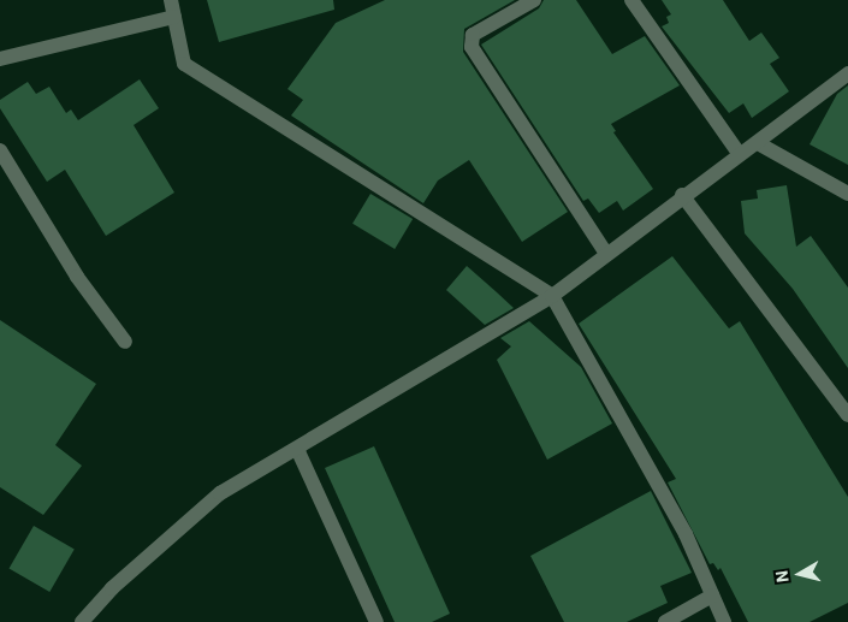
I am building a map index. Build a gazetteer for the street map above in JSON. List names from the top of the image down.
{
  "north": "left"
}
